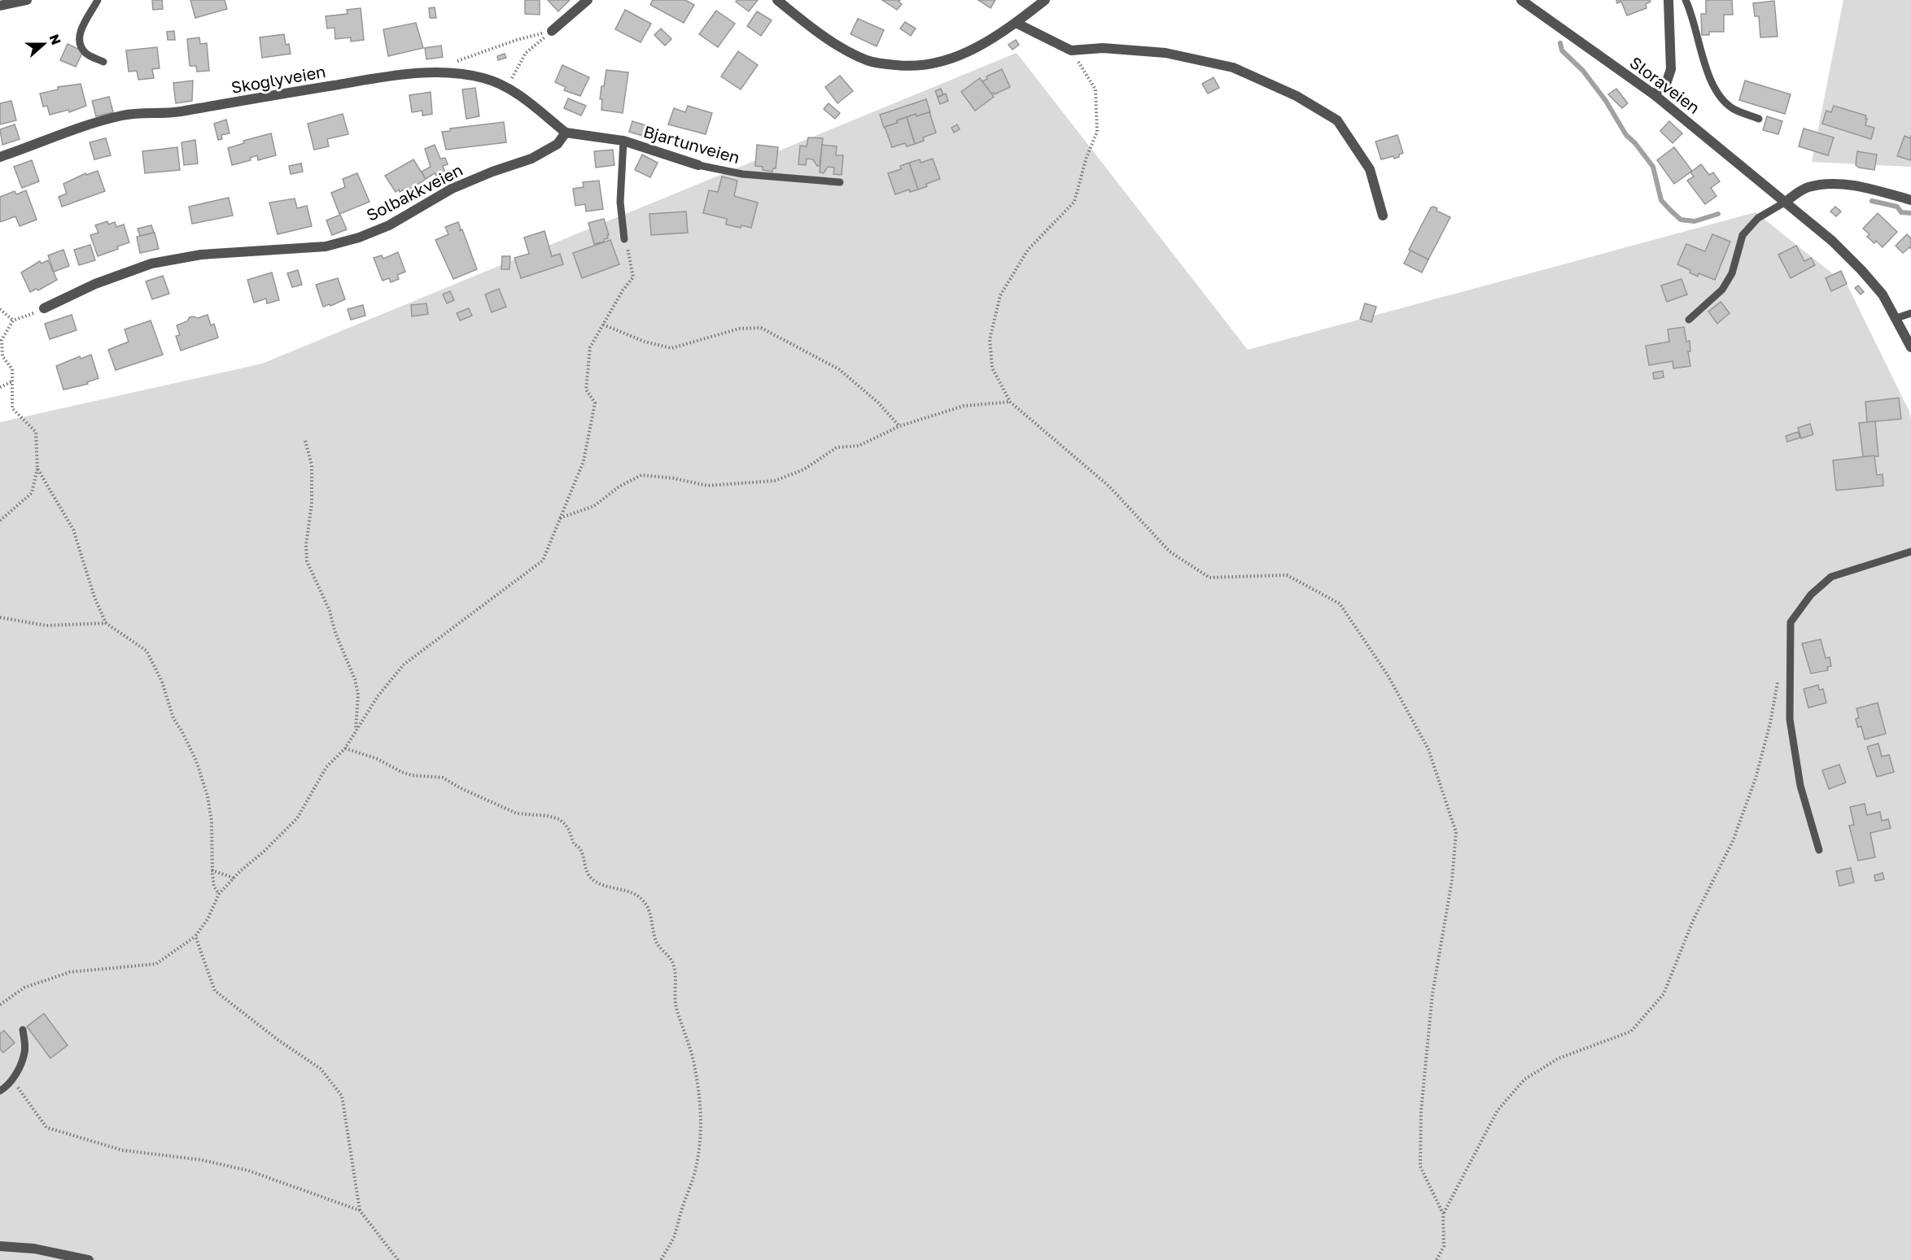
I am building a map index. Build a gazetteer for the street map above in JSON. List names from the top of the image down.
{
  "streets": {
    "street": [
      "Skoglyveien",
      "Sloraveien",
      "Bjartunveien",
      "Solbakkveien"
    ]
  },
  "crossings": [
    ["Bjartunveien", "Solbakkveien"]
  ],
  "north": "right"
}
